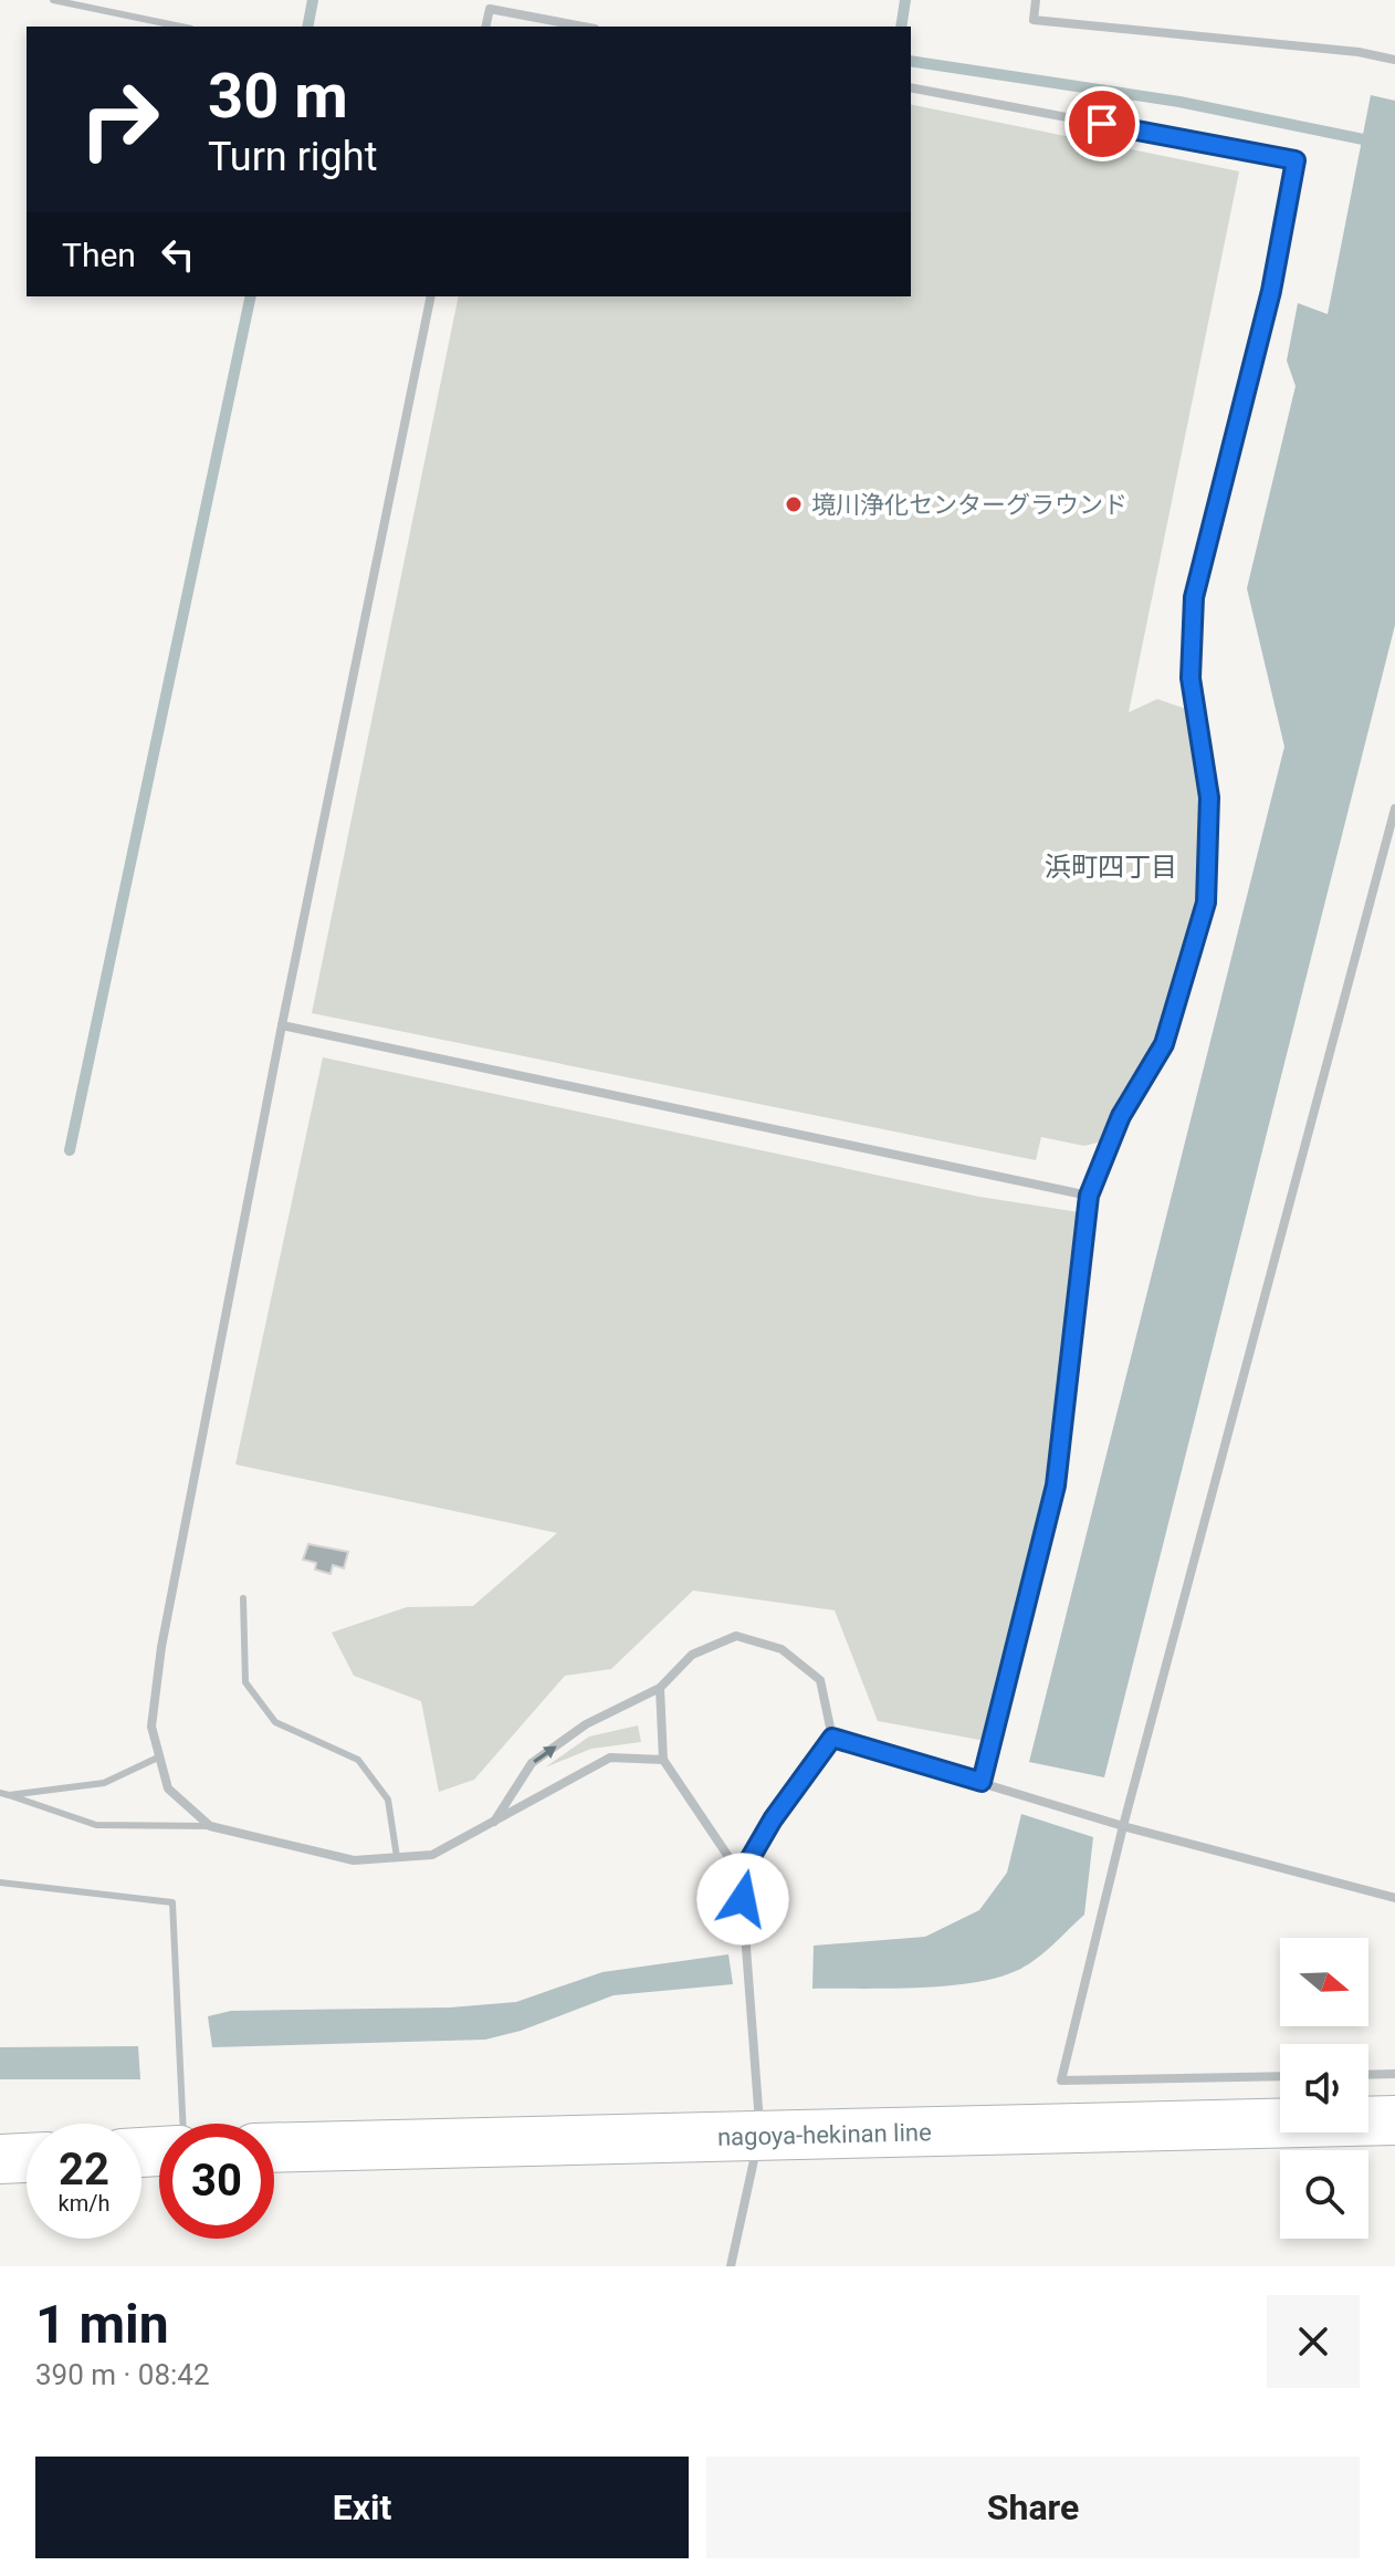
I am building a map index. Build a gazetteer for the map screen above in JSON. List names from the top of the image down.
{
  "streets": {
    "main road": ["nagoya-hekinan line"]
  },
  "districts": ["浜町四丁目"],
  "places": ["境川浄化センターグラウンド"],
  "north": "right",
  "page": {
    "turn": ["30 m", "Turn right"],
    "then": "Then",
    "speed": "22 km/h",
    "limit": "30",
    "heading": ["1 min", "390 m · 08:42"],
    "buttons": ["Exit", "Share"]
  }
}
